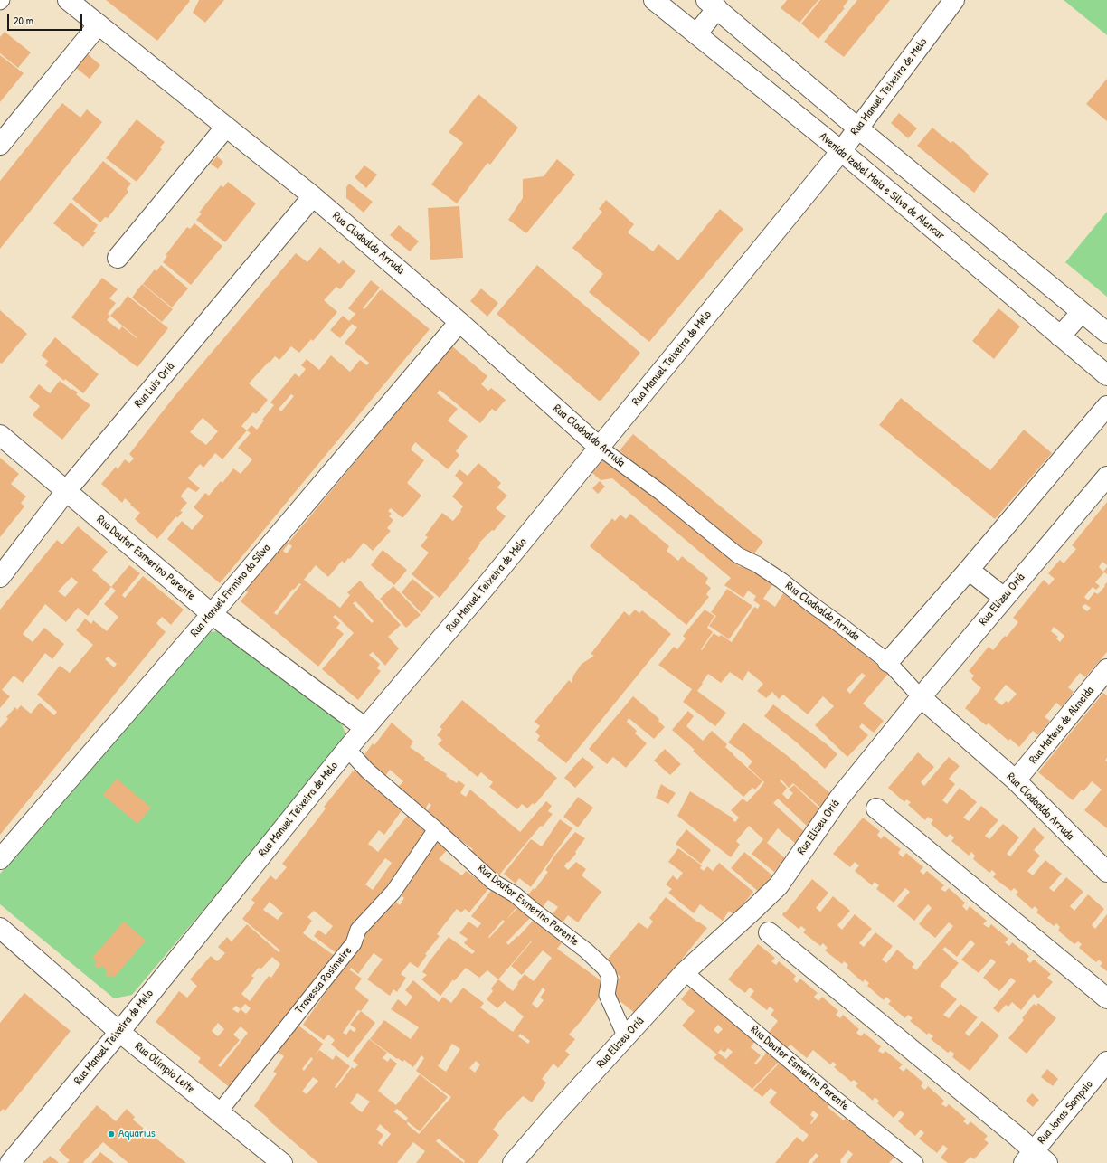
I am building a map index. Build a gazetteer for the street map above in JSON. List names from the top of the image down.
{
  "streets": {
    "street": [
      "Rua Manuel Teixeira de Melo",
      "Avenida Izabel Maia e Silva de Alencar",
      "Rua Clodoaldo Arruda",
      "Rua Luís Oriá",
      "Rua Doutor Esmerino Parente",
      "Rua Manuel Firmino da Silva",
      "Rua Elizeu Oriá",
      "Rua Mateus de Almeida",
      "Rua Olímpio Leite",
      "Rua Jonas Sampaio"
    ],
    "lane": ["Travessa Rosimeire"]
  },
  "crossings": [
    ["Rua Manuel Teixeira de Melo", "Avenida Izabel Maia e Silva de Alencar"],
    ["Rua Manuel Teixeira de Melo", "Rua Clodoaldo Arruda"],
    ["Rua Manuel Teixeira de Melo", "Rua Doutor Esmerino Parente"],
    ["Rua Manuel Teixeira de Melo", "Rua Olímpio Leite"],
    ["Rua Clodoaldo Arruda", "Rua Luís Oriá"],
    ["Rua Clodoaldo Arruda", "Rua Manuel Firmino da Silva"],
    ["Rua Clodoaldo Arruda", "Rua Elizeu Oriá"],
    ["Rua Clodoaldo Arruda", "Rua Mateus de Almeida"],
    ["Rua Luís Oriá", "Rua Doutor Esmerino Parente"],
    ["Rua Doutor Esmerino Parente", "Rua Manuel Firmino da Silva"],
    ["Rua Doutor Esmerino Parente", "Rua Elizeu Oriá"],
    ["Rua Doutor Esmerino Parente", "Travessa Rosimeire"],
    ["Travessa Rosimeire", "Rua Olímpio Leite"]
  ],
  "places": ["Aquarius"],
  "scale_bar": "20 m"
}
